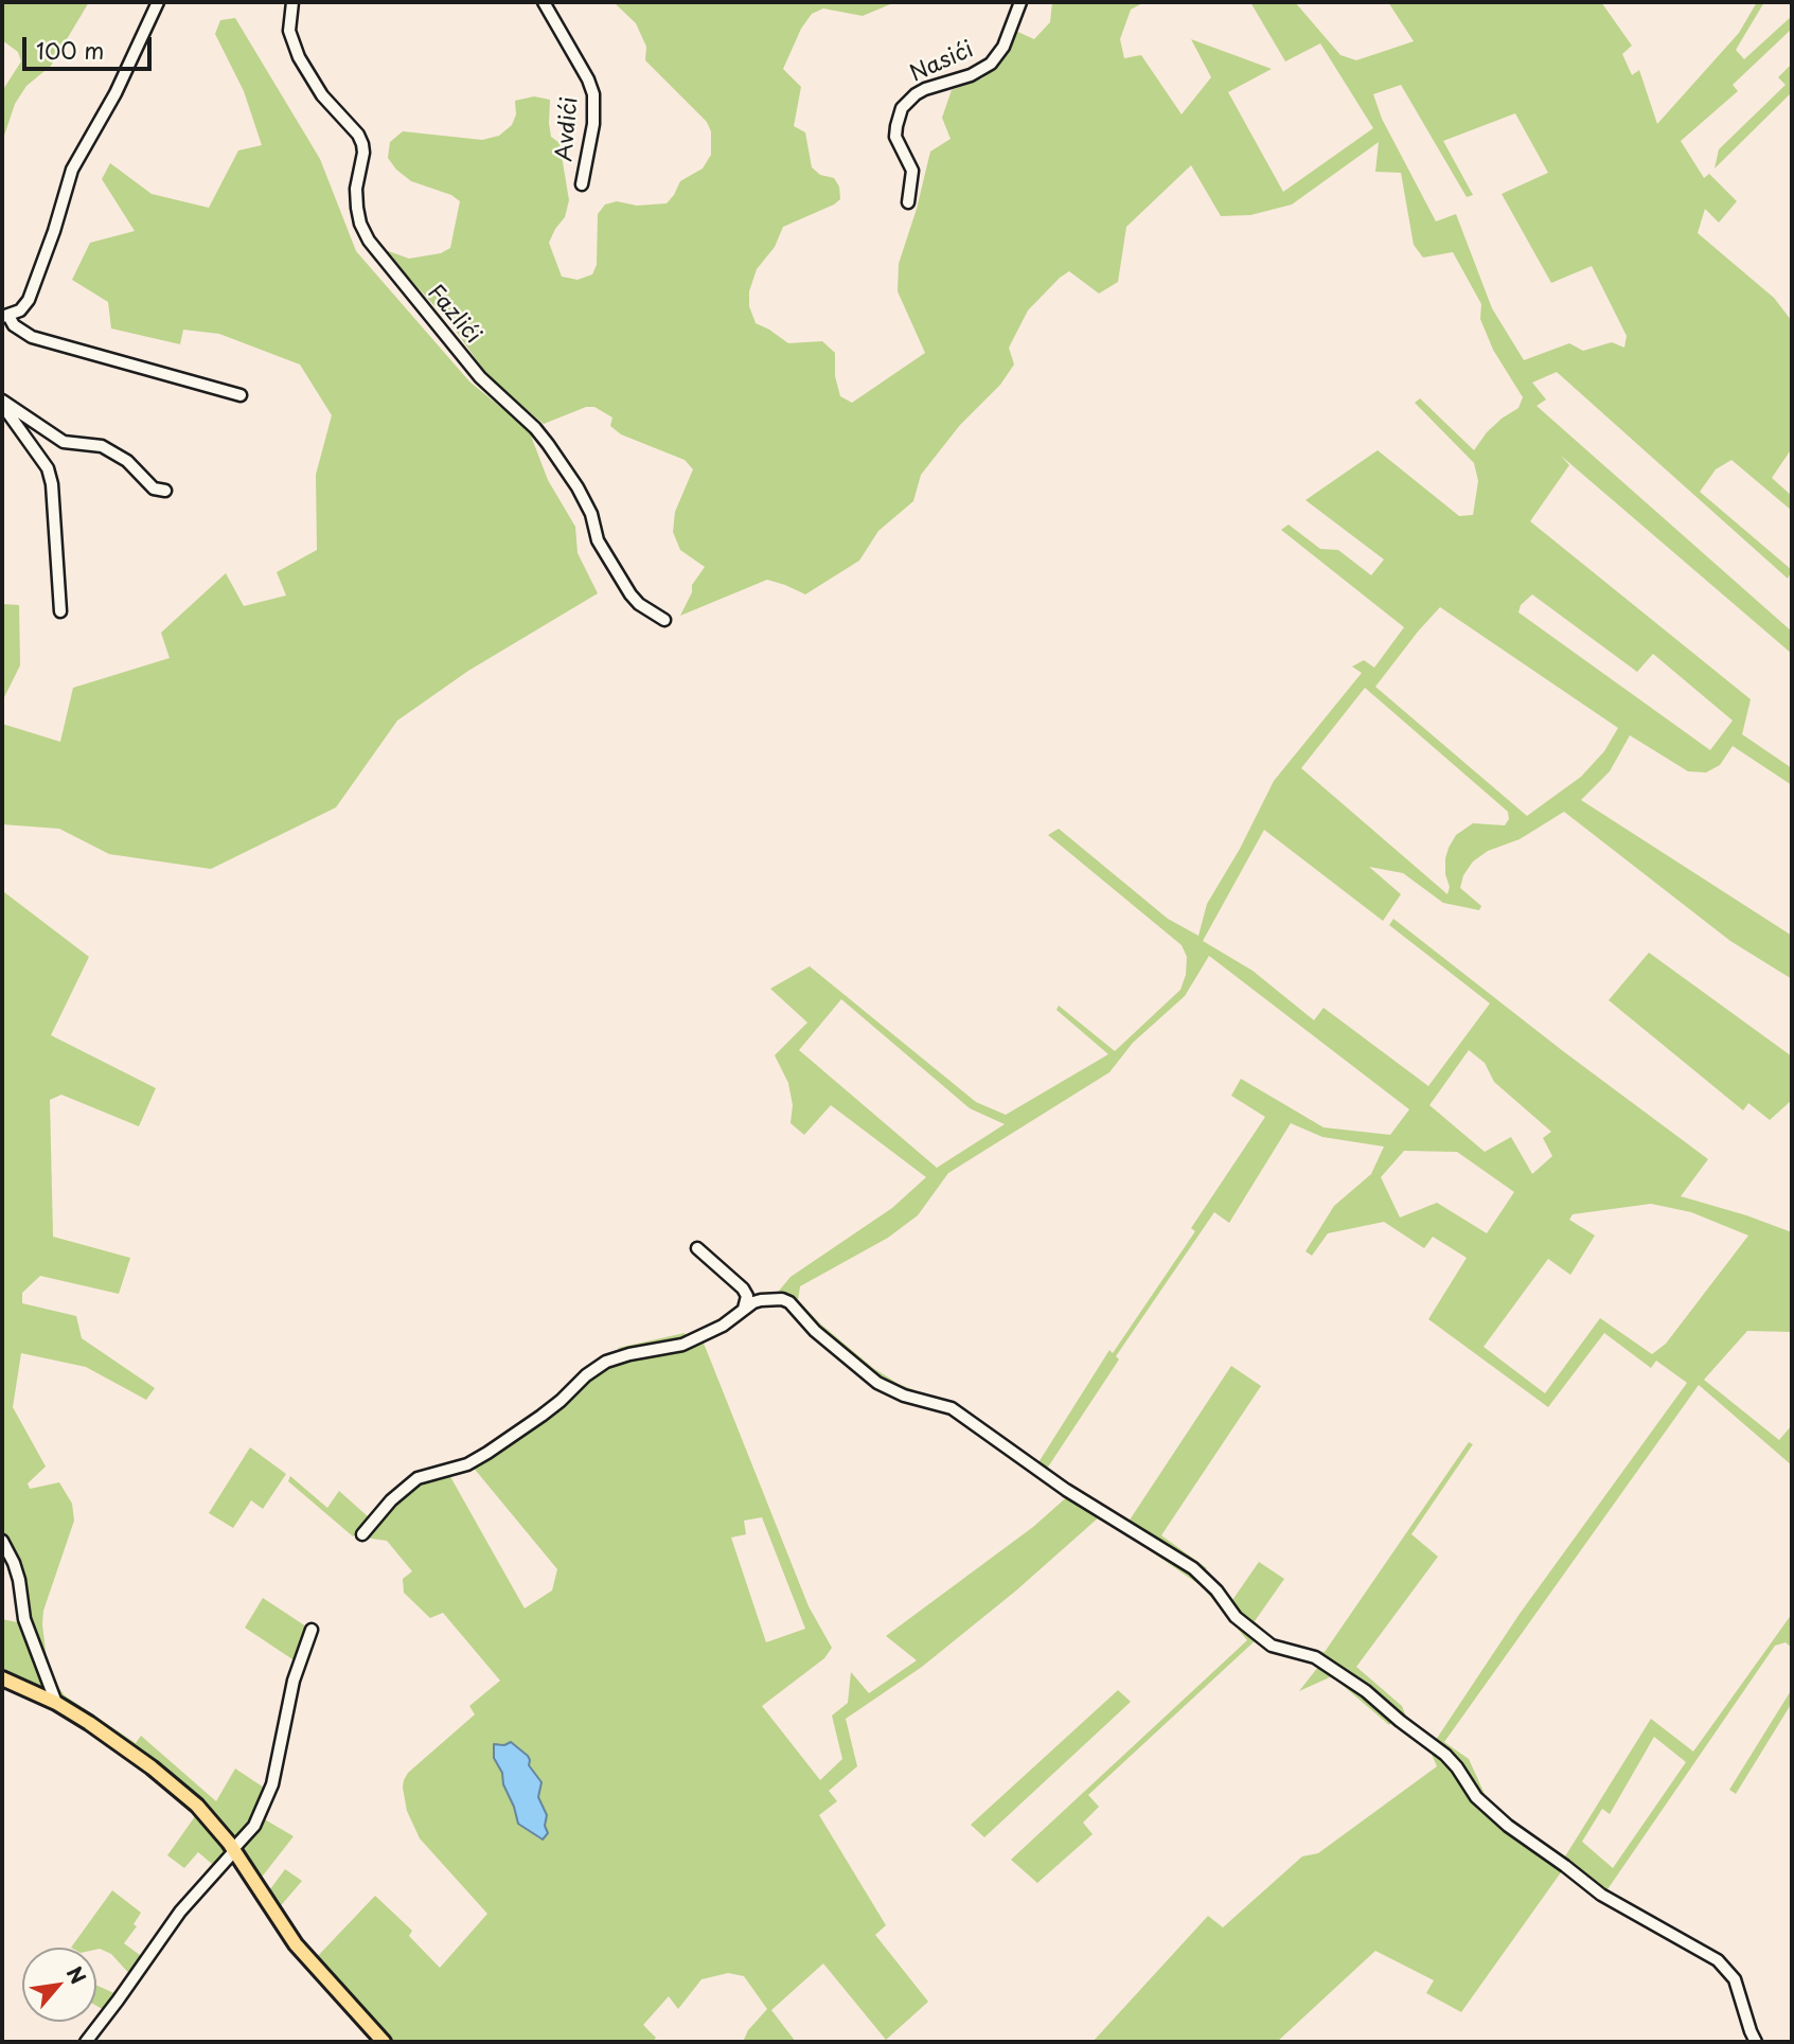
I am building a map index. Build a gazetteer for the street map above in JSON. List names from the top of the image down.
{
  "streets": {
    "street": ["Nasići", "Avdići", "Fazlići"]
  },
  "scale_bar": "100 m",
  "north": "top right"
}
